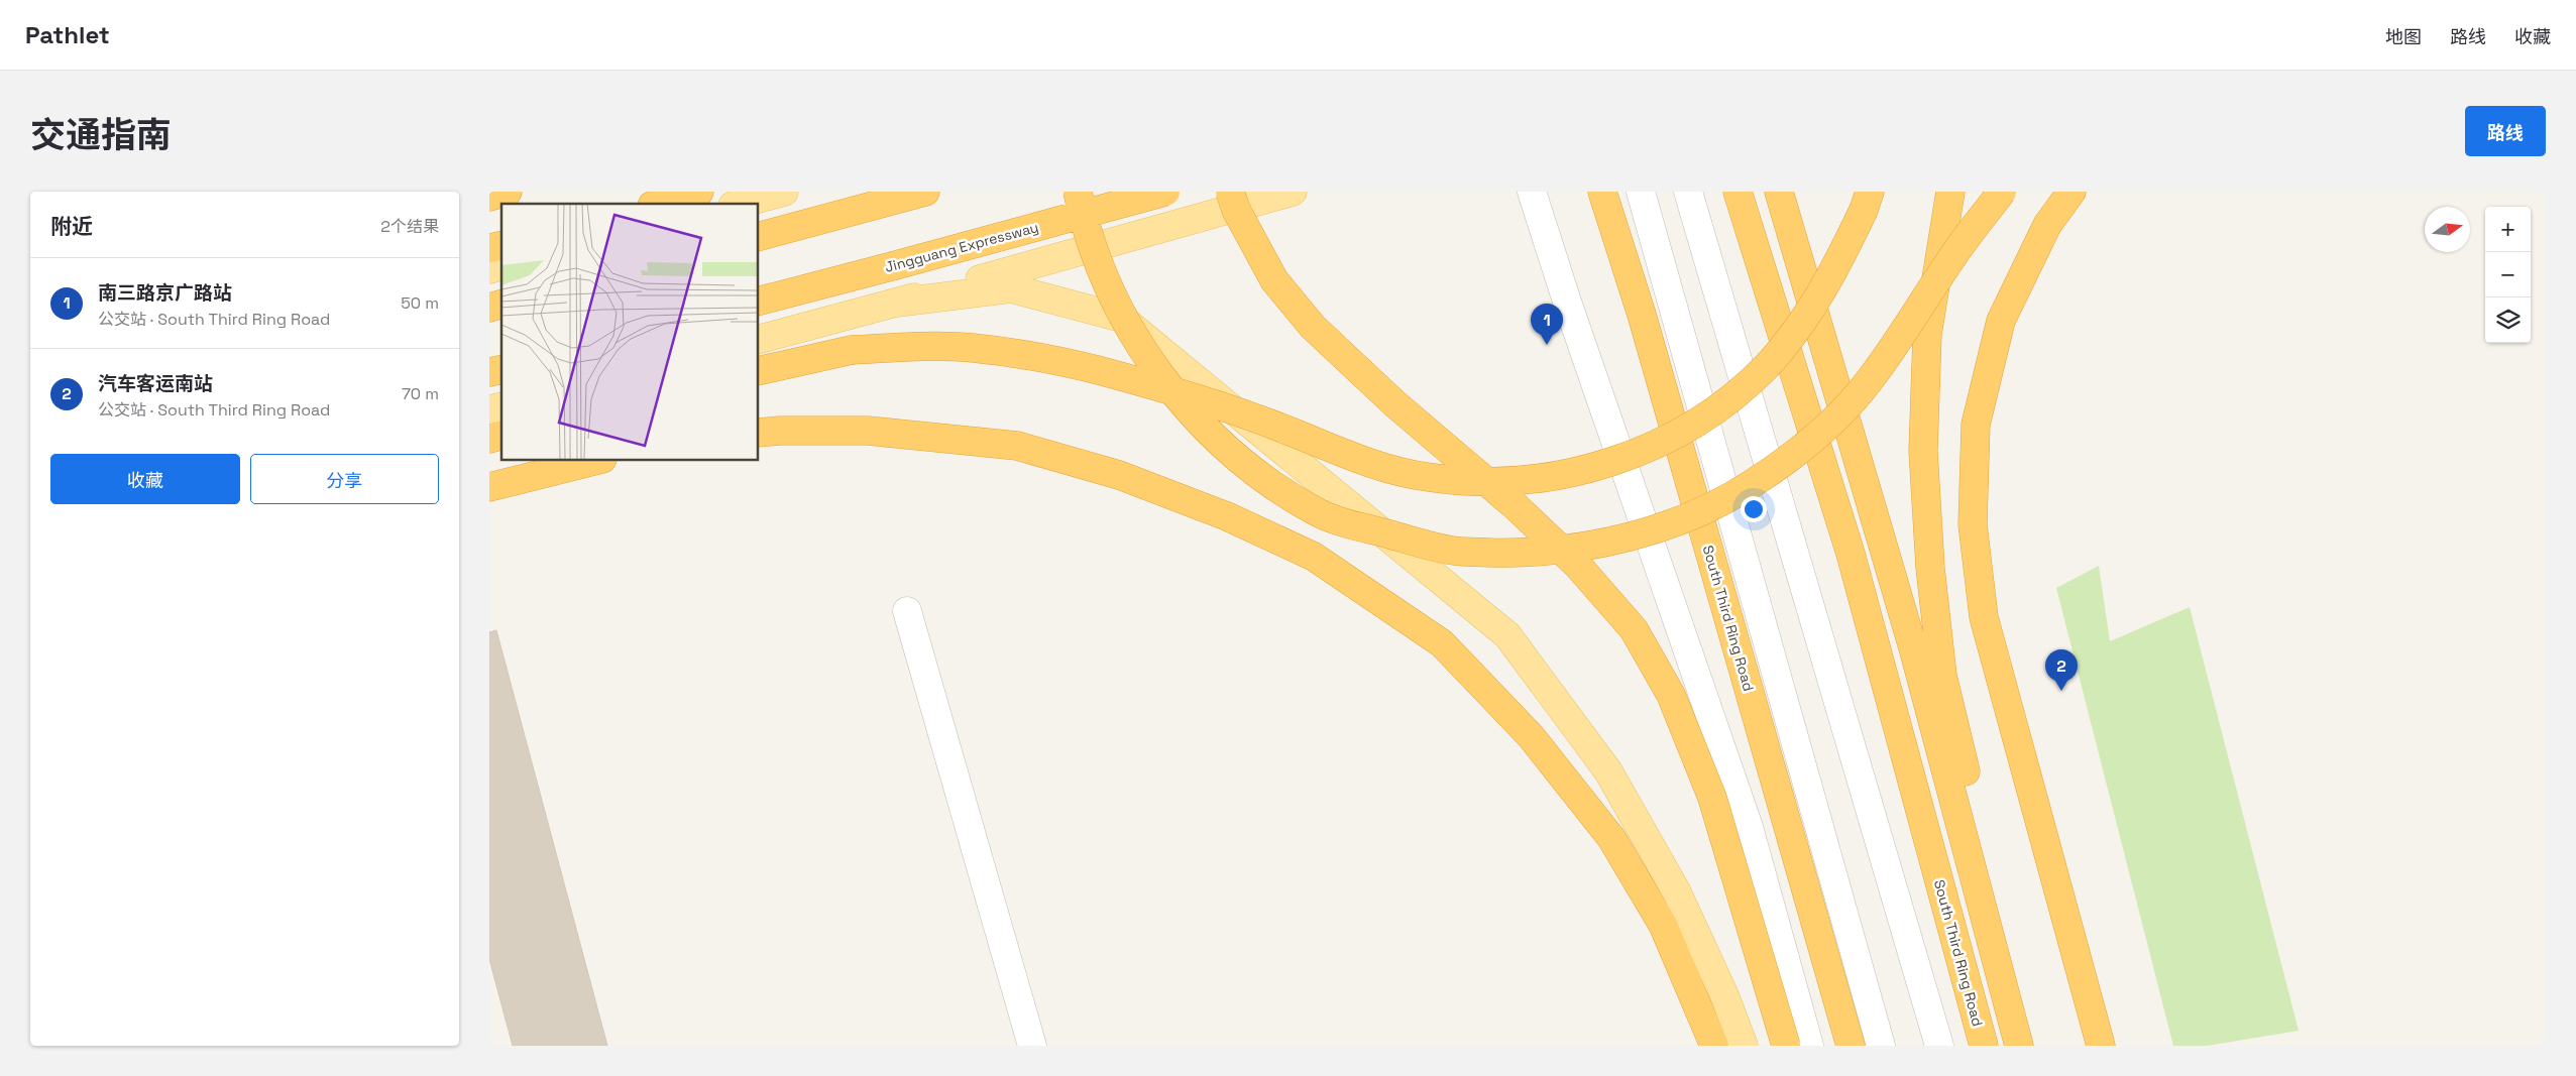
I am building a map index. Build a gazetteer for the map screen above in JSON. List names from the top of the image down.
{
  "streets": {
    "highway": ["Jingguang Expressway", "South Third Ring Road"]
  },
  "north": "right",
  "page": {
    "header": "Pathlet",
    "nav": ["地图", "路线", "收藏"],
    "title": "交通指南",
    "buttons": [
      "路线",
      ["收藏", "分享"]
    ],
    "heading": ["附近", "2个结果"],
    "map_buttons": ["+", "−"],
    "list": [
      {
        "mark": "1",
        "name": "南三路京广路站",
        "note": "公交站 · South Third Ring Road",
        "value": "50 m"
      },
      {
        "mark": "2",
        "name": "汽车客运南站",
        "note": "公交站 · South Third Ring Road",
        "value": "70 m"
      }
    ],
    "pins": ["1", "2"]
  }
}
